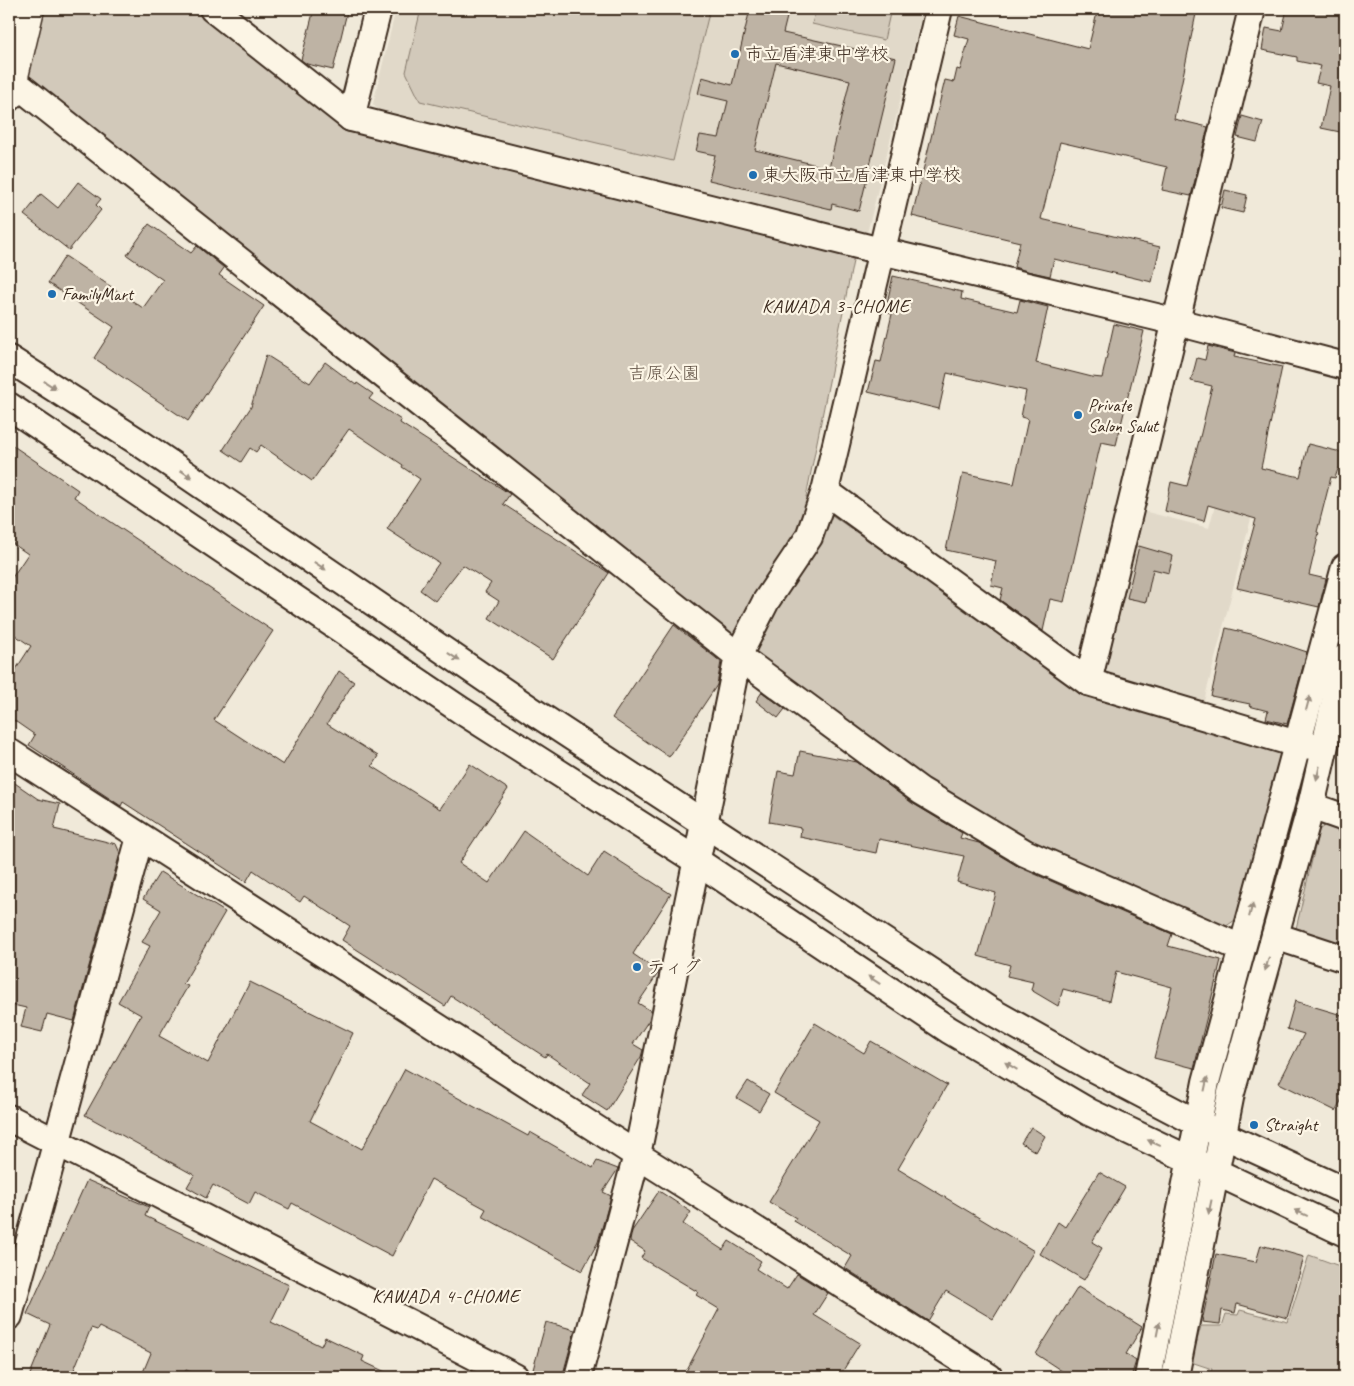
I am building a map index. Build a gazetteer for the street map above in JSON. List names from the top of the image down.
{
  "districts": ["KAWADA 3-CHOME", "KAWADA 4-CHOME"],
  "parks": ["吉原公園"],
  "places": [
    "市立盾津東中学校",
    "東大阪市立盾津東中学校",
    "FamilyMart",
    "Private Salon Salut",
    "ティグ",
    "Straight"
  ]
}
